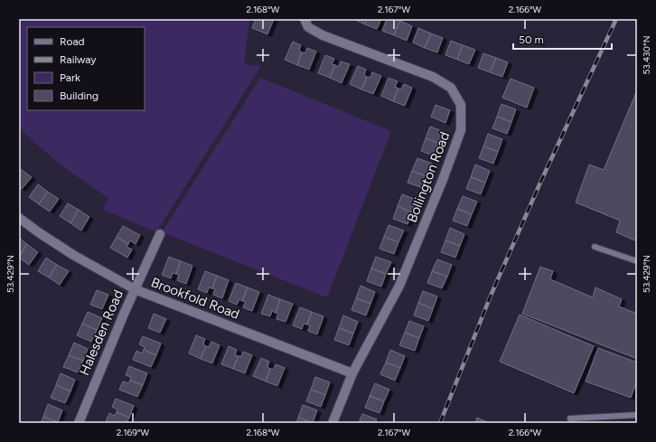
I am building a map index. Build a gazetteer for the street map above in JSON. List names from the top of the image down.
{
  "streets": {
    "street": ["Bollington Road", "Brookfold Road", "Halesden Road"]
  },
  "crossings": [
    ["Bollington Road", "Brookfold Road"],
    ["Brookfold Road", "Halesden Road"]
  ],
  "legend": [
    "Road",
    "Railway",
    "Park",
    "Building"
  ],
  "scale_bar": "50 m",
  "coordinates": [
    "2.168°W",
    "2.167°W",
    "2.166°W",
    "53.430°N",
    "53.429°N",
    "2.169°W"
  ]
}
